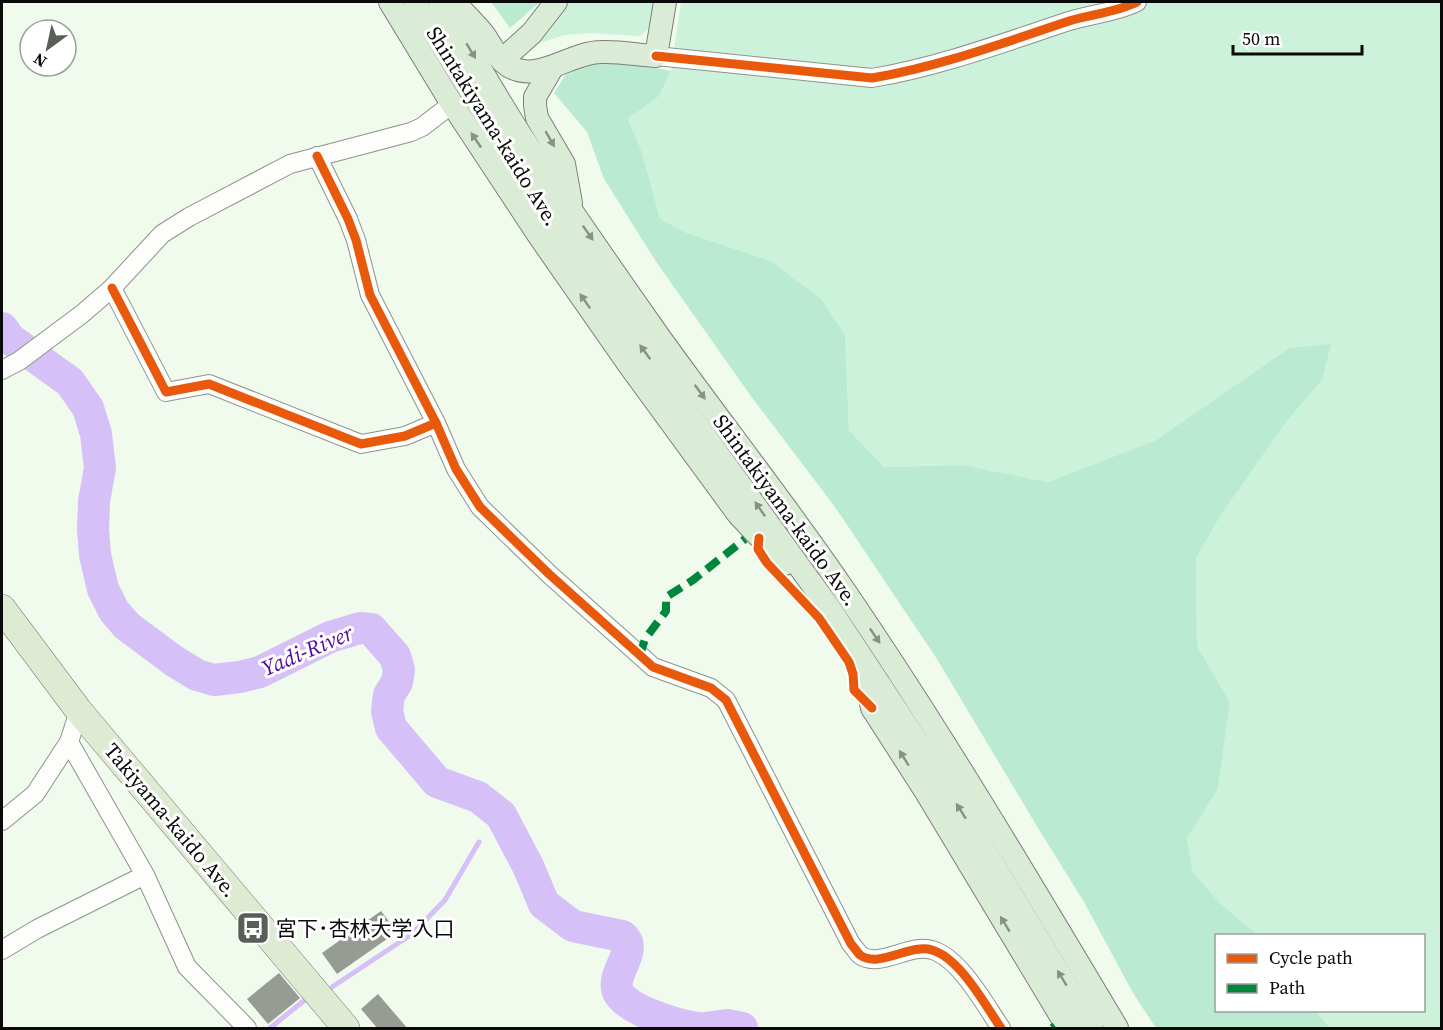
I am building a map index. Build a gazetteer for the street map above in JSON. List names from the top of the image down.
{
  "streets": {
    "highway": ["Takiyama-kaido Ave."],
    "main road": ["Shintakiyama-kaido Ave."]
  },
  "water": ["Yadi-River"],
  "places": {
    "bus stop": ["宮下･杏林大学入口"]
  },
  "legend": ["Cycle path", "Path"],
  "scale_bar": "50 m",
  "north": "bottom left"
}
